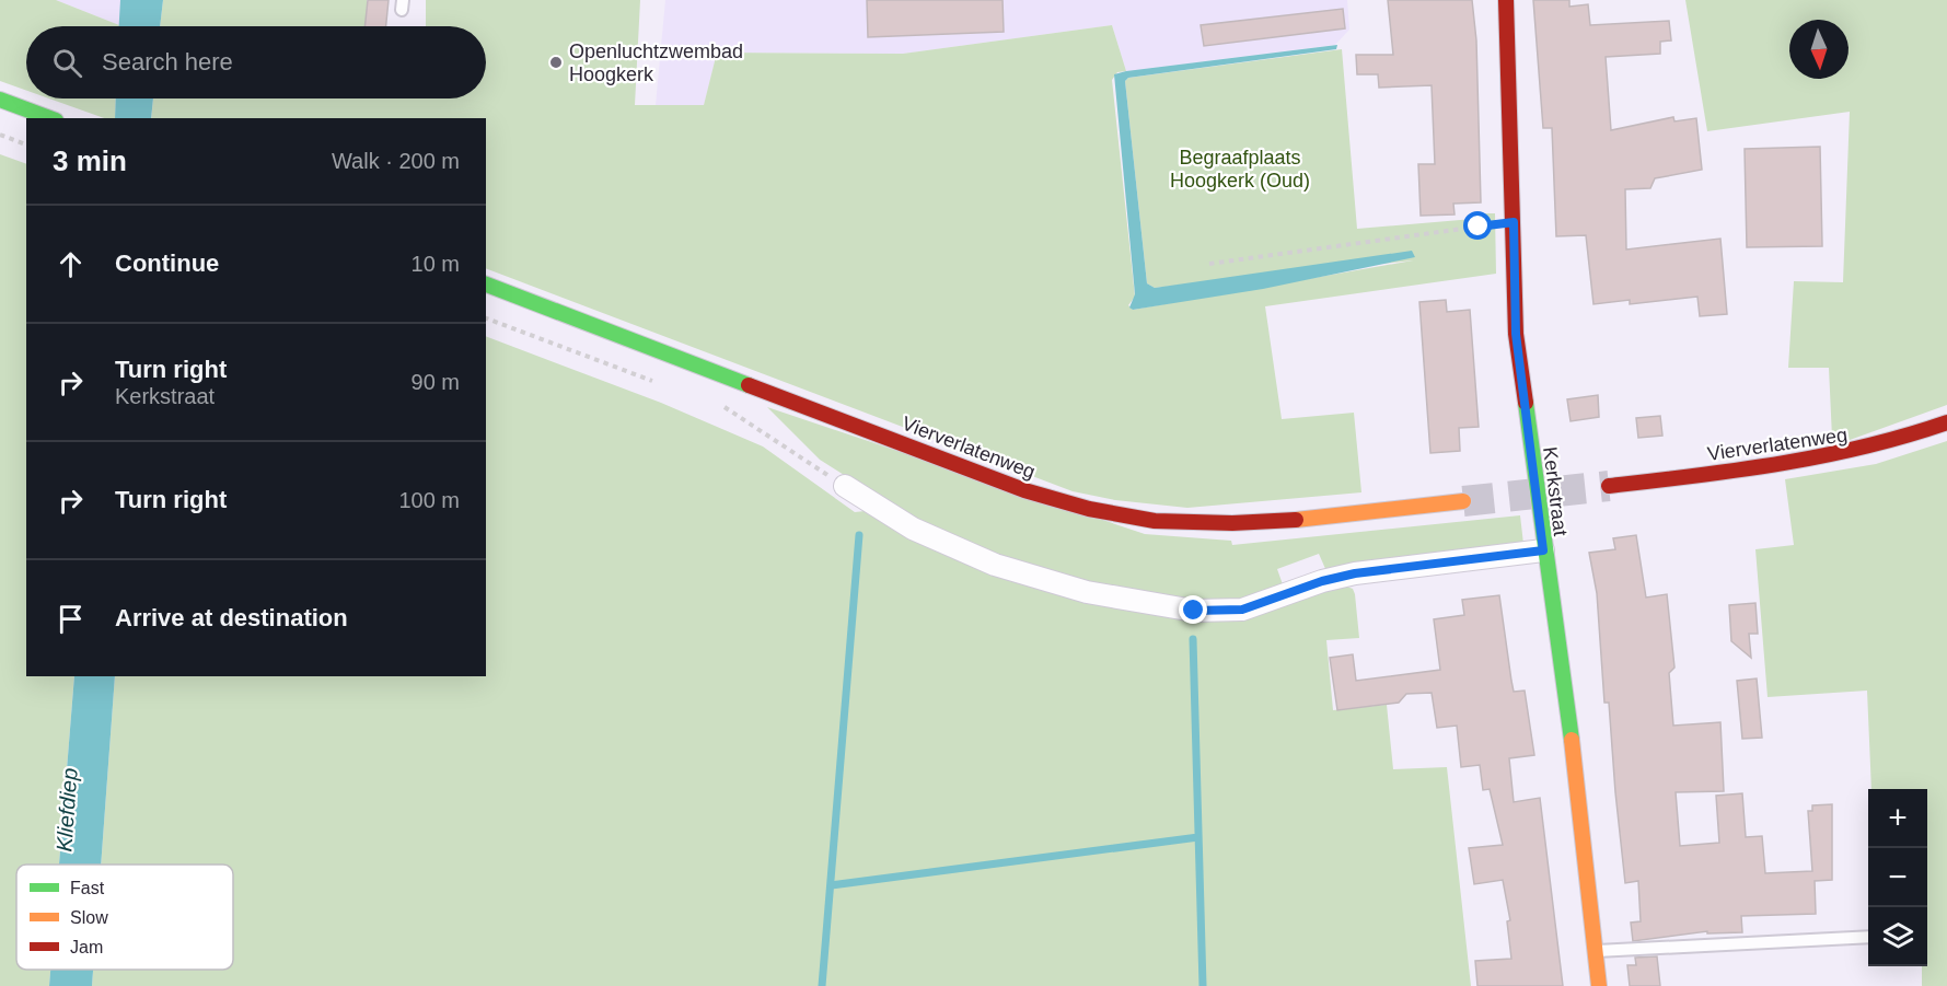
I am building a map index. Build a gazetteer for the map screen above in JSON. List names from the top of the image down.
{
  "streets": {
    "main road": ["Vierverlatenweg", "Kerkstraat"]
  },
  "water": ["Kliefdiep"],
  "parks": ["Begraafplaats Hoogkerk (Oud)"],
  "places": ["Openluchtzwembad Hoogkerk"],
  "legend": ["Fast", "Slow", "Jam"],
  "north": "bottom",
  "page": {
    "search": "Search here",
    "heading": ["3 min", "Walk · 200 m"],
    "list": [
      ["Continue", "10 m"],
      ["Turn right", "Kerkstraat", "90 m"],
      ["Turn right", "100 m"],
      "Arrive at destination"
    ],
    "map_buttons": ["+", "−"]
  }
}
